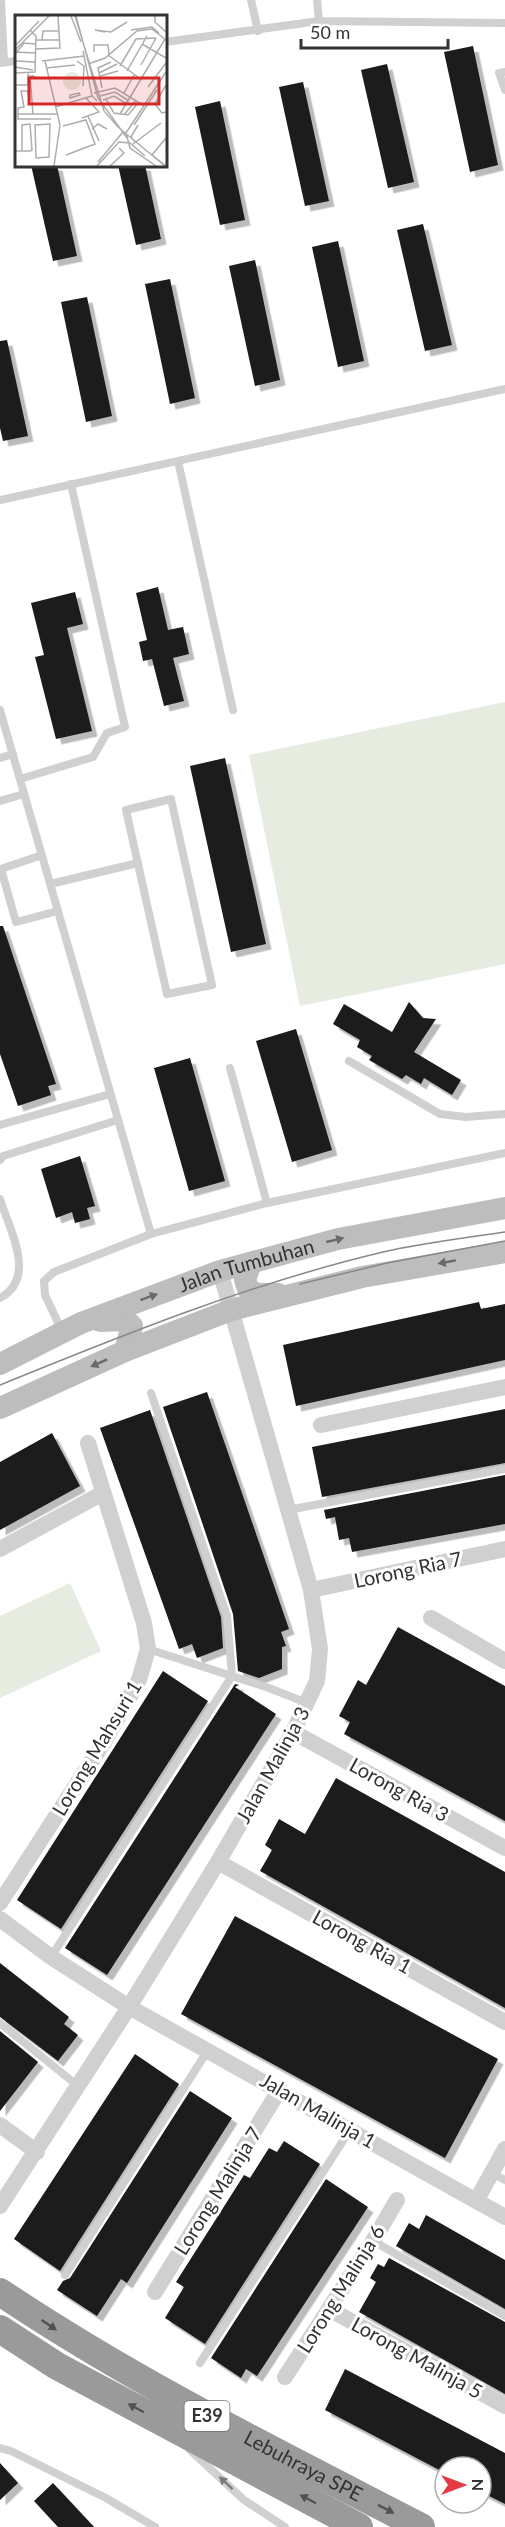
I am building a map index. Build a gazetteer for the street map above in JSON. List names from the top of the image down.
{
  "streets": {
    "highway": ["E39", "Lebuhraya SPE"],
    "main road": ["Jalan Tumbuhan"],
    "street": [
      "Lorong Ria 7",
      "Lorong Mahsuri 1",
      "Jalan Malinja 3",
      "Lorong Ria 3",
      "Lorong Ria 1",
      "Jalan Malinja 1",
      "Lorong Malinja 7",
      "Lorong Malinja 6",
      "Lorong Malinja 5"
    ]
  },
  "crossings": [
    ["Jalan Tumbuhan", "Jalan Malinja 3"],
    ["Lorong Ria 7", "Jalan Malinja 3"],
    ["Jalan Malinja 3", "Lorong Ria 3"],
    ["Jalan Malinja 3", "Lorong Ria 1"],
    ["Jalan Malinja 3", "Jalan Malinja 1"],
    ["Jalan Malinja 1", "Lorong Malinja 7"],
    ["Lorong Malinja 6", "Lorong Malinja 5"]
  ],
  "scale_bar": "50 m",
  "north": "right"
}
